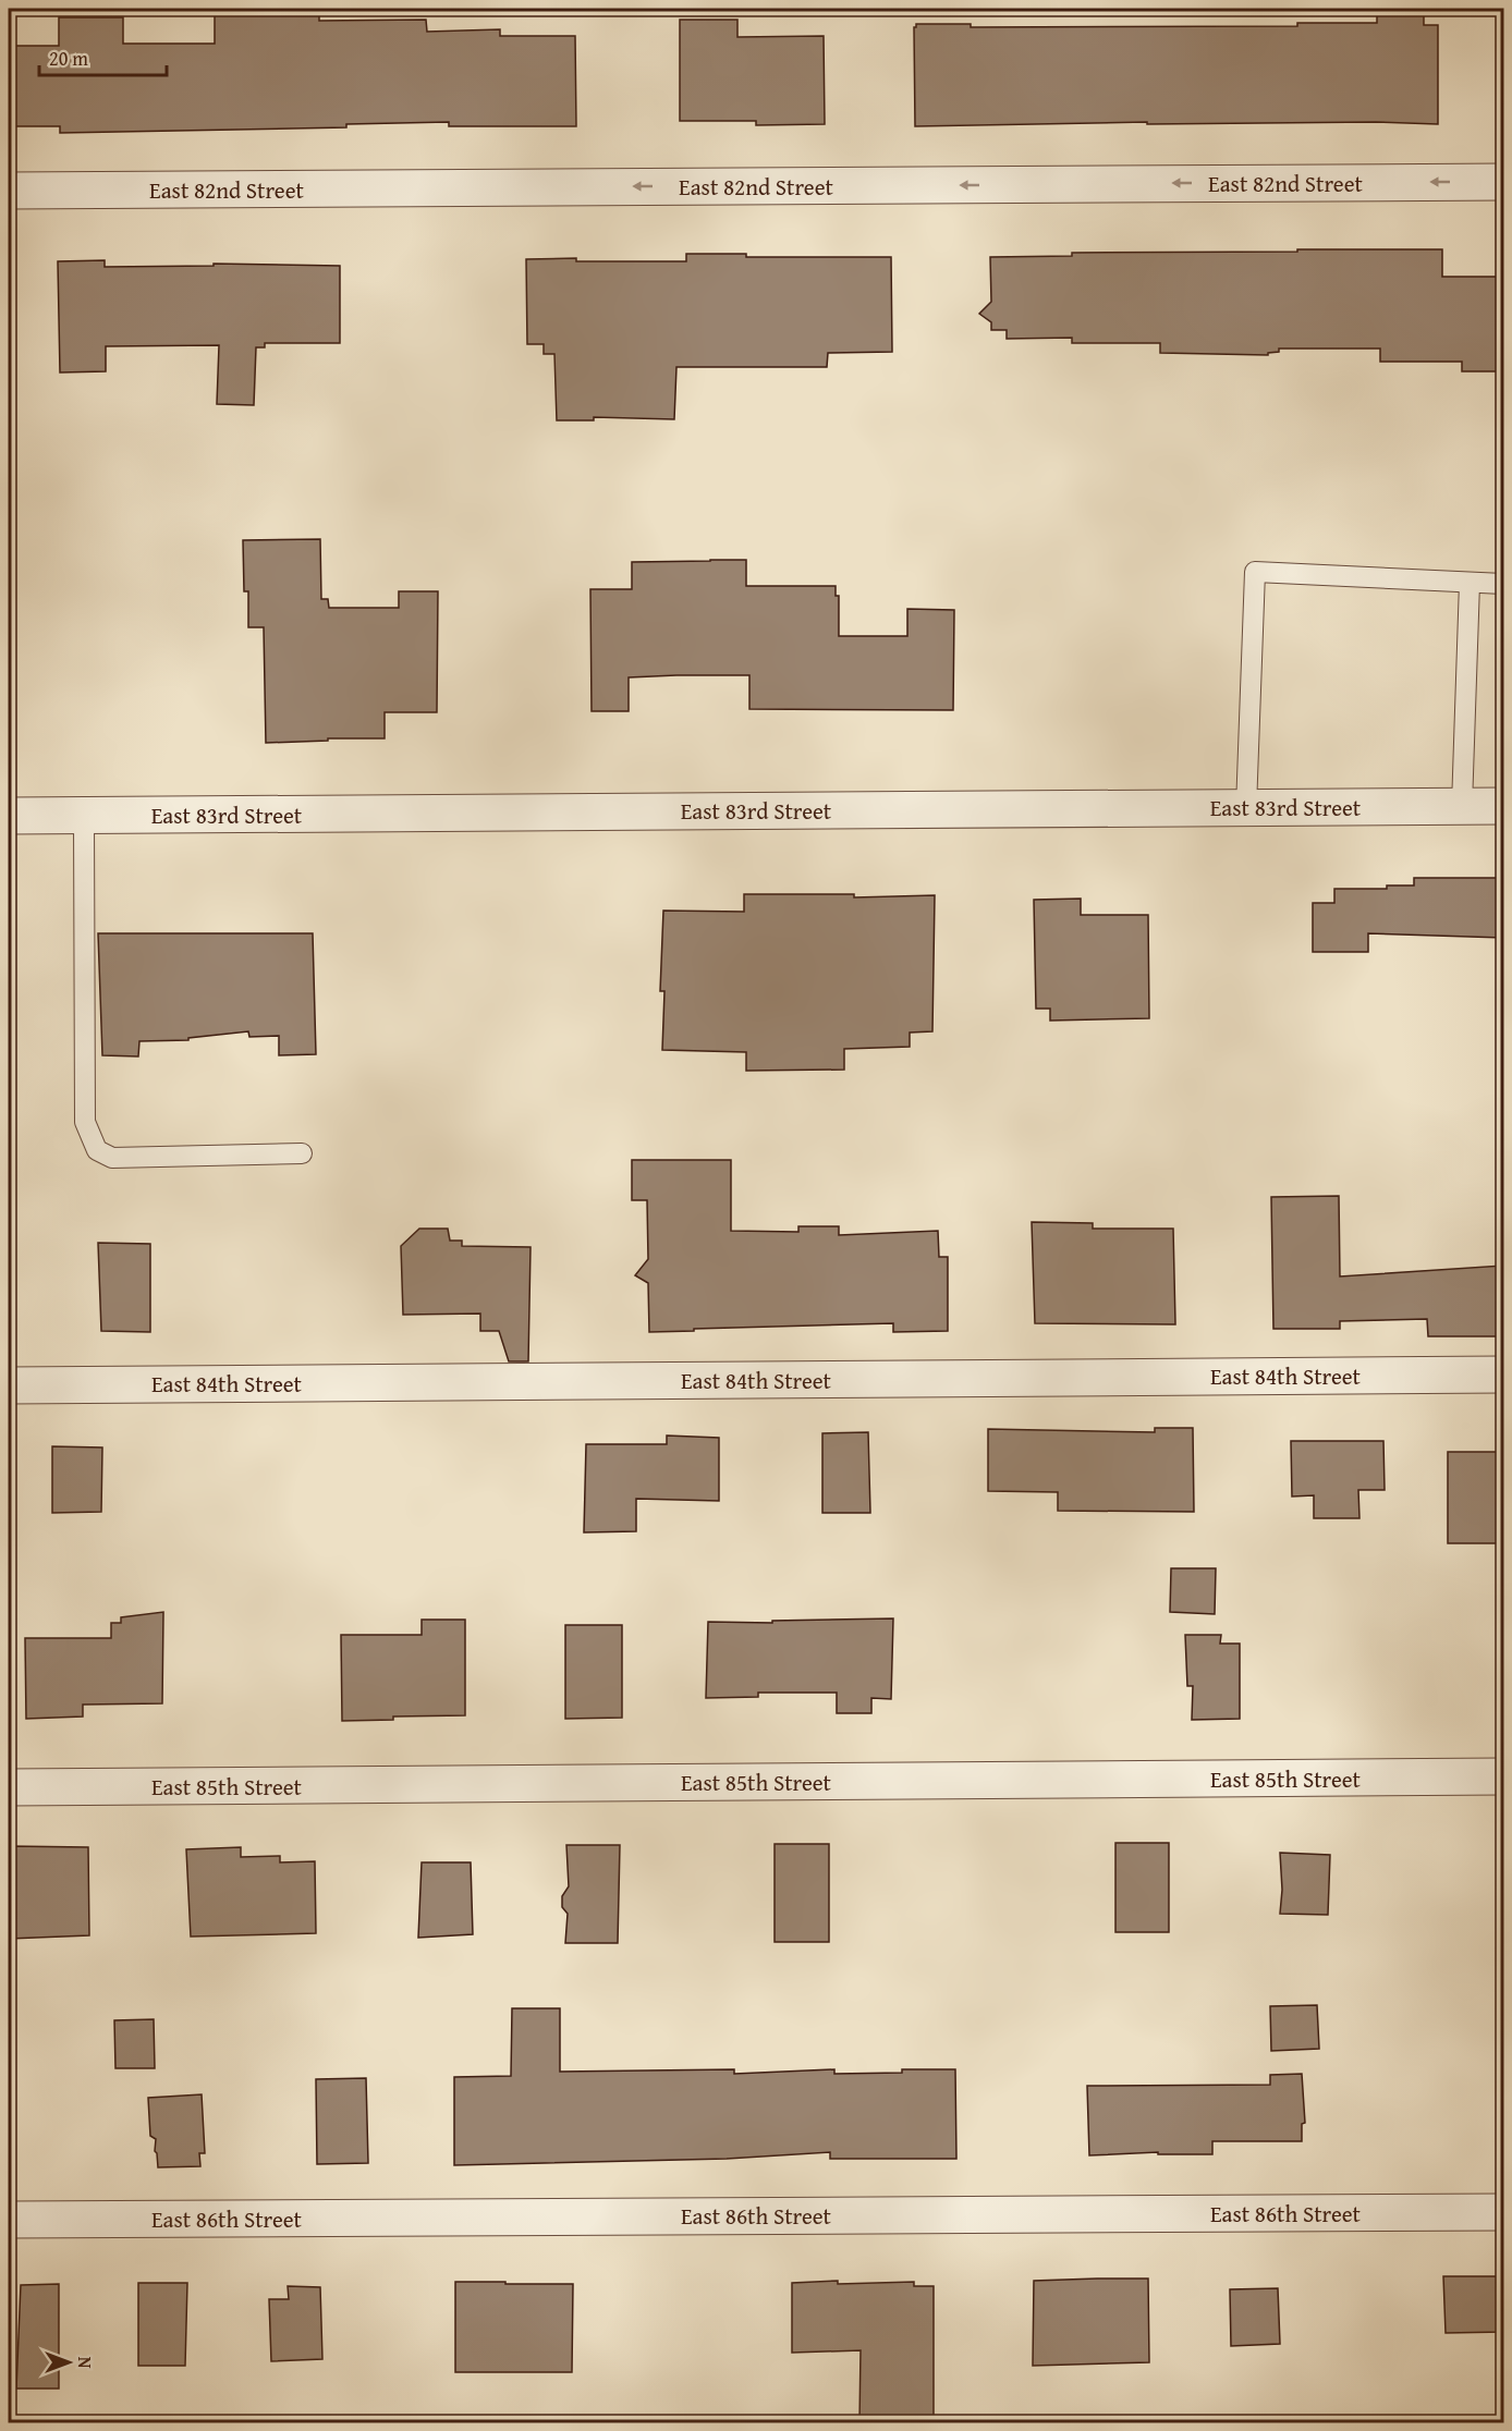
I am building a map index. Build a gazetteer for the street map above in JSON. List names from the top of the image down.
{
  "streets": {
    "street": [
      "East 82nd Street",
      "East 83rd Street",
      "East 84th Street",
      "East 85th Street",
      "East 86th Street"
    ]
  },
  "one_way": ["East 82nd Street"],
  "scale_bar": "20 m",
  "north": "right"
}
